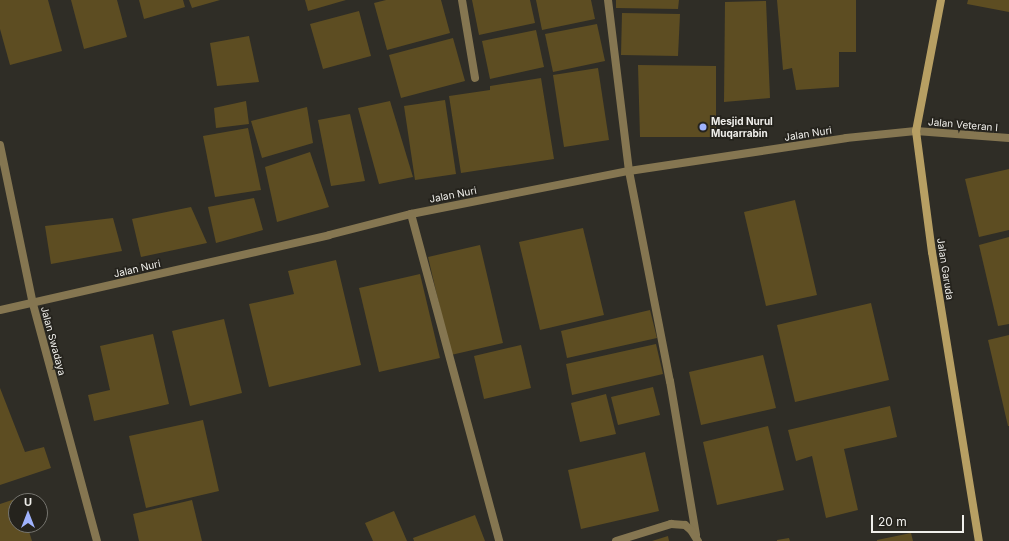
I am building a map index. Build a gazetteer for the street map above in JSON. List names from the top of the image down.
{
  "streets": {
    "street": [
      "Jalan Veteran I",
      "Jalan Nuri",
      "Jalan Garuda",
      "Jalan Swadaya"
    ]
  },
  "crossings": [
    ["Jalan Veteran I", "Jalan Nuri"],
    ["Jalan Veteran I", "Jalan Garuda"],
    ["Jalan Nuri", "Jalan Garuda"],
    ["Jalan Nuri", "Jalan Swadaya"]
  ],
  "places": ["Mesjid Nurul Muqarrabin"],
  "scale_bar": "20 m",
  "north": "top"
}
